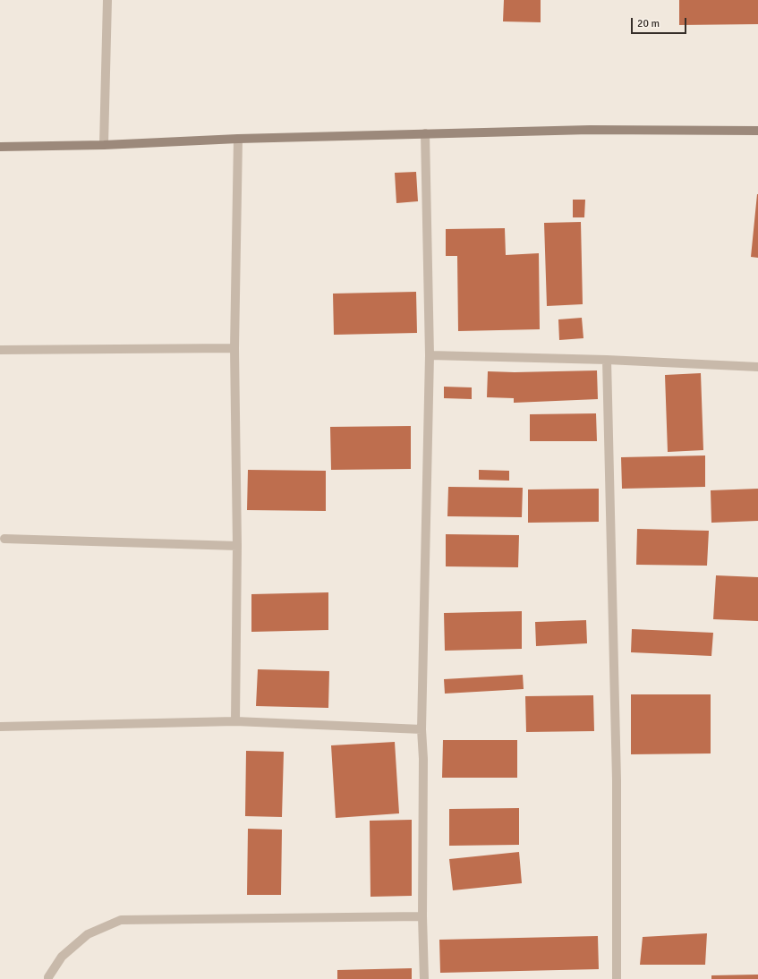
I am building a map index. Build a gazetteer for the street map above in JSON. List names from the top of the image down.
{
  "scale_bar": "20 m"
}
